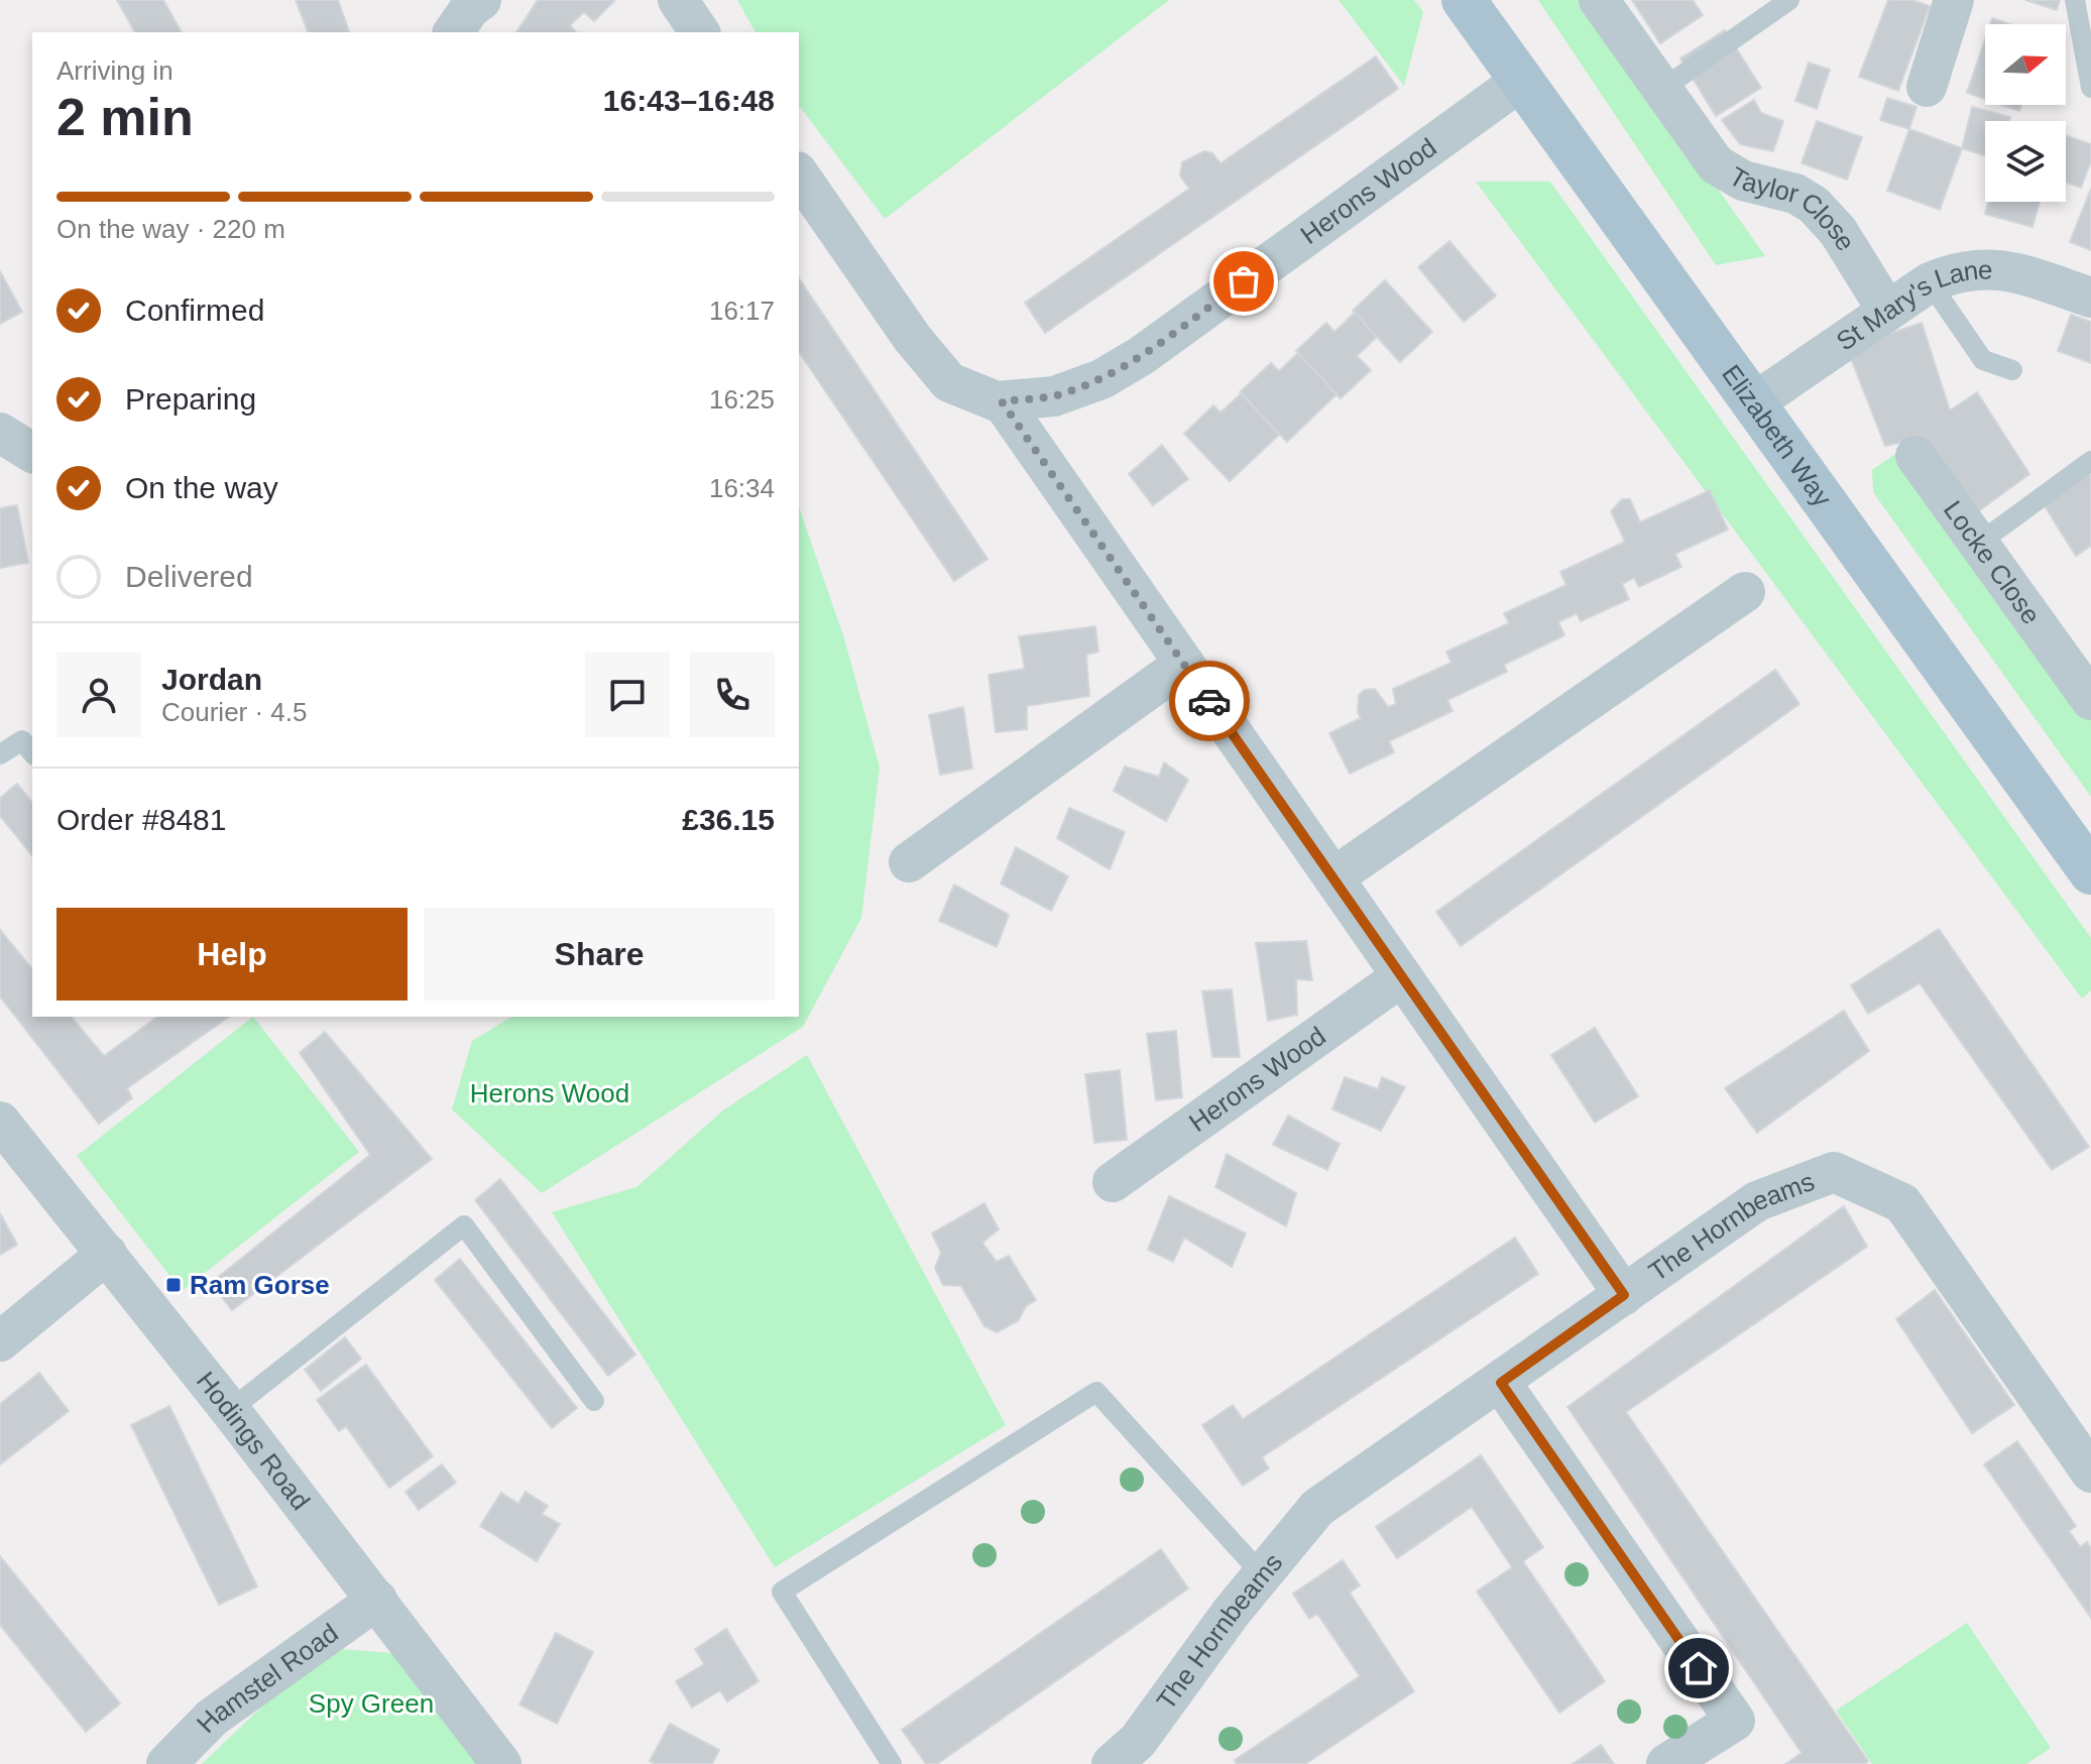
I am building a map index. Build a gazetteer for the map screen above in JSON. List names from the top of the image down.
{
  "streets": {
    "main road": ["Elizabeth Way"],
    "street": [
      "Herons Wood",
      "Taylor Close",
      "St Mary's Lane",
      "Locke Close",
      "The Hornbeams",
      "Hodings Road",
      "Hamstel Road"
    ]
  },
  "crossings": [
    ["Herons Wood", "Elizabeth Way"],
    ["Taylor Close", "St Mary's Lane"],
    ["St Mary's Lane", "Elizabeth Way"],
    ["Hodings Road", "Hamstel Road"]
  ],
  "parks": ["Herons Wood", "Spy Green"],
  "places": {
    "transit": ["Ram Gorse"]
  },
  "north": "right",
  "page": {
    "heading": ["2 min", "Arriving in", "16:43–16:48"],
    "panel": [
      "Jordan",
      "Courier · 4.5",
      "Order #8481",
      "£36.15"
    ],
    "bar": "On the way · 220 m",
    "list": [
      ["Confirmed", "16:17"],
      ["Preparing", "16:25"],
      ["On the way", "16:34"],
      "Delivered"
    ],
    "buttons": ["Help", "Share"]
  }
}
